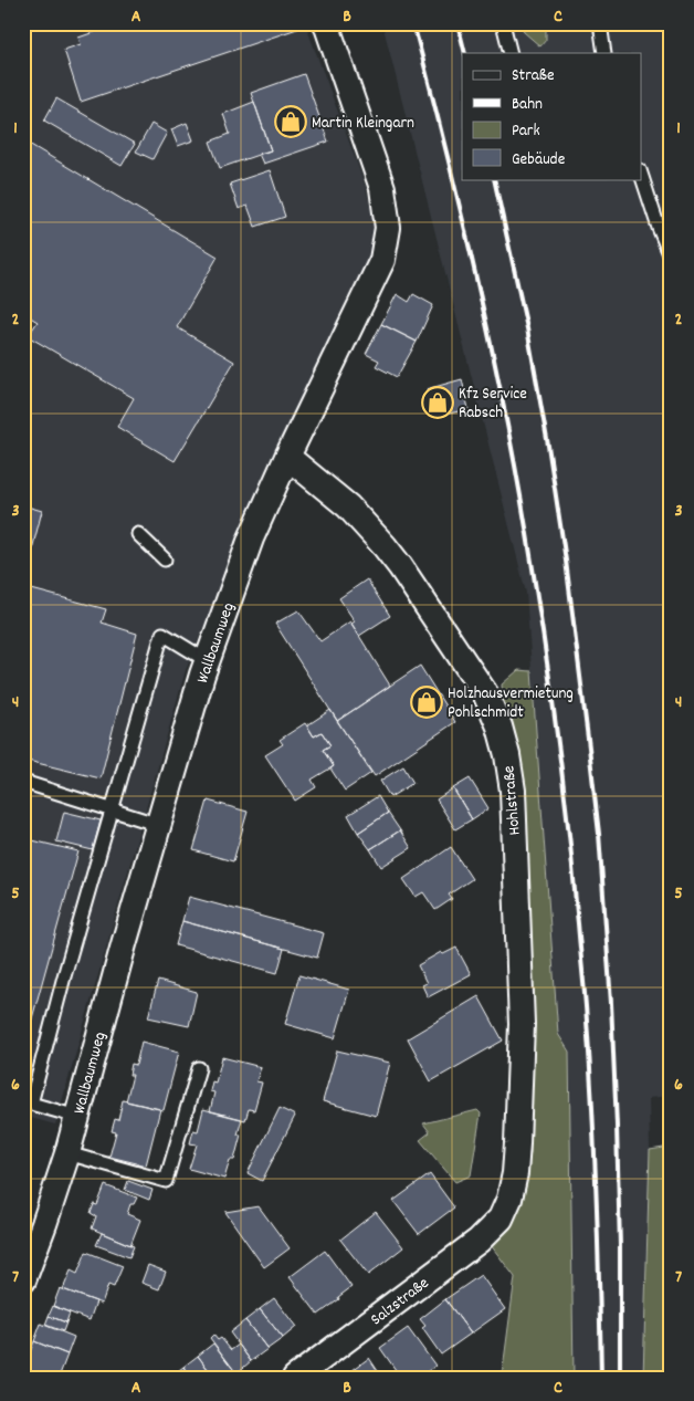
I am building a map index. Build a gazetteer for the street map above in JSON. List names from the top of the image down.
{
  "streets": {
    "street": ["Wallbaumweg", "Hohlstraße", "Salzstraße"]
  },
  "crossings": [
    ["Wallbaumweg", "Hohlstraße"],
    ["Hohlstraße", "Salzstraße"]
  ],
  "places": {
    "shop": ["Martin Kleingarn", "Kfz Service Rabsch", "Holzhausvermietung Pohlschmidt"]
  },
  "legend": [
    "Straße",
    "Bahn",
    "Park",
    "Gebäude"
  ],
  "grid": {
    "columns": ["A", "B", "C"],
    "rows": [
      "1",
      "2",
      "3",
      "4",
      "5",
      "6",
      "7"
    ]
  }
}
